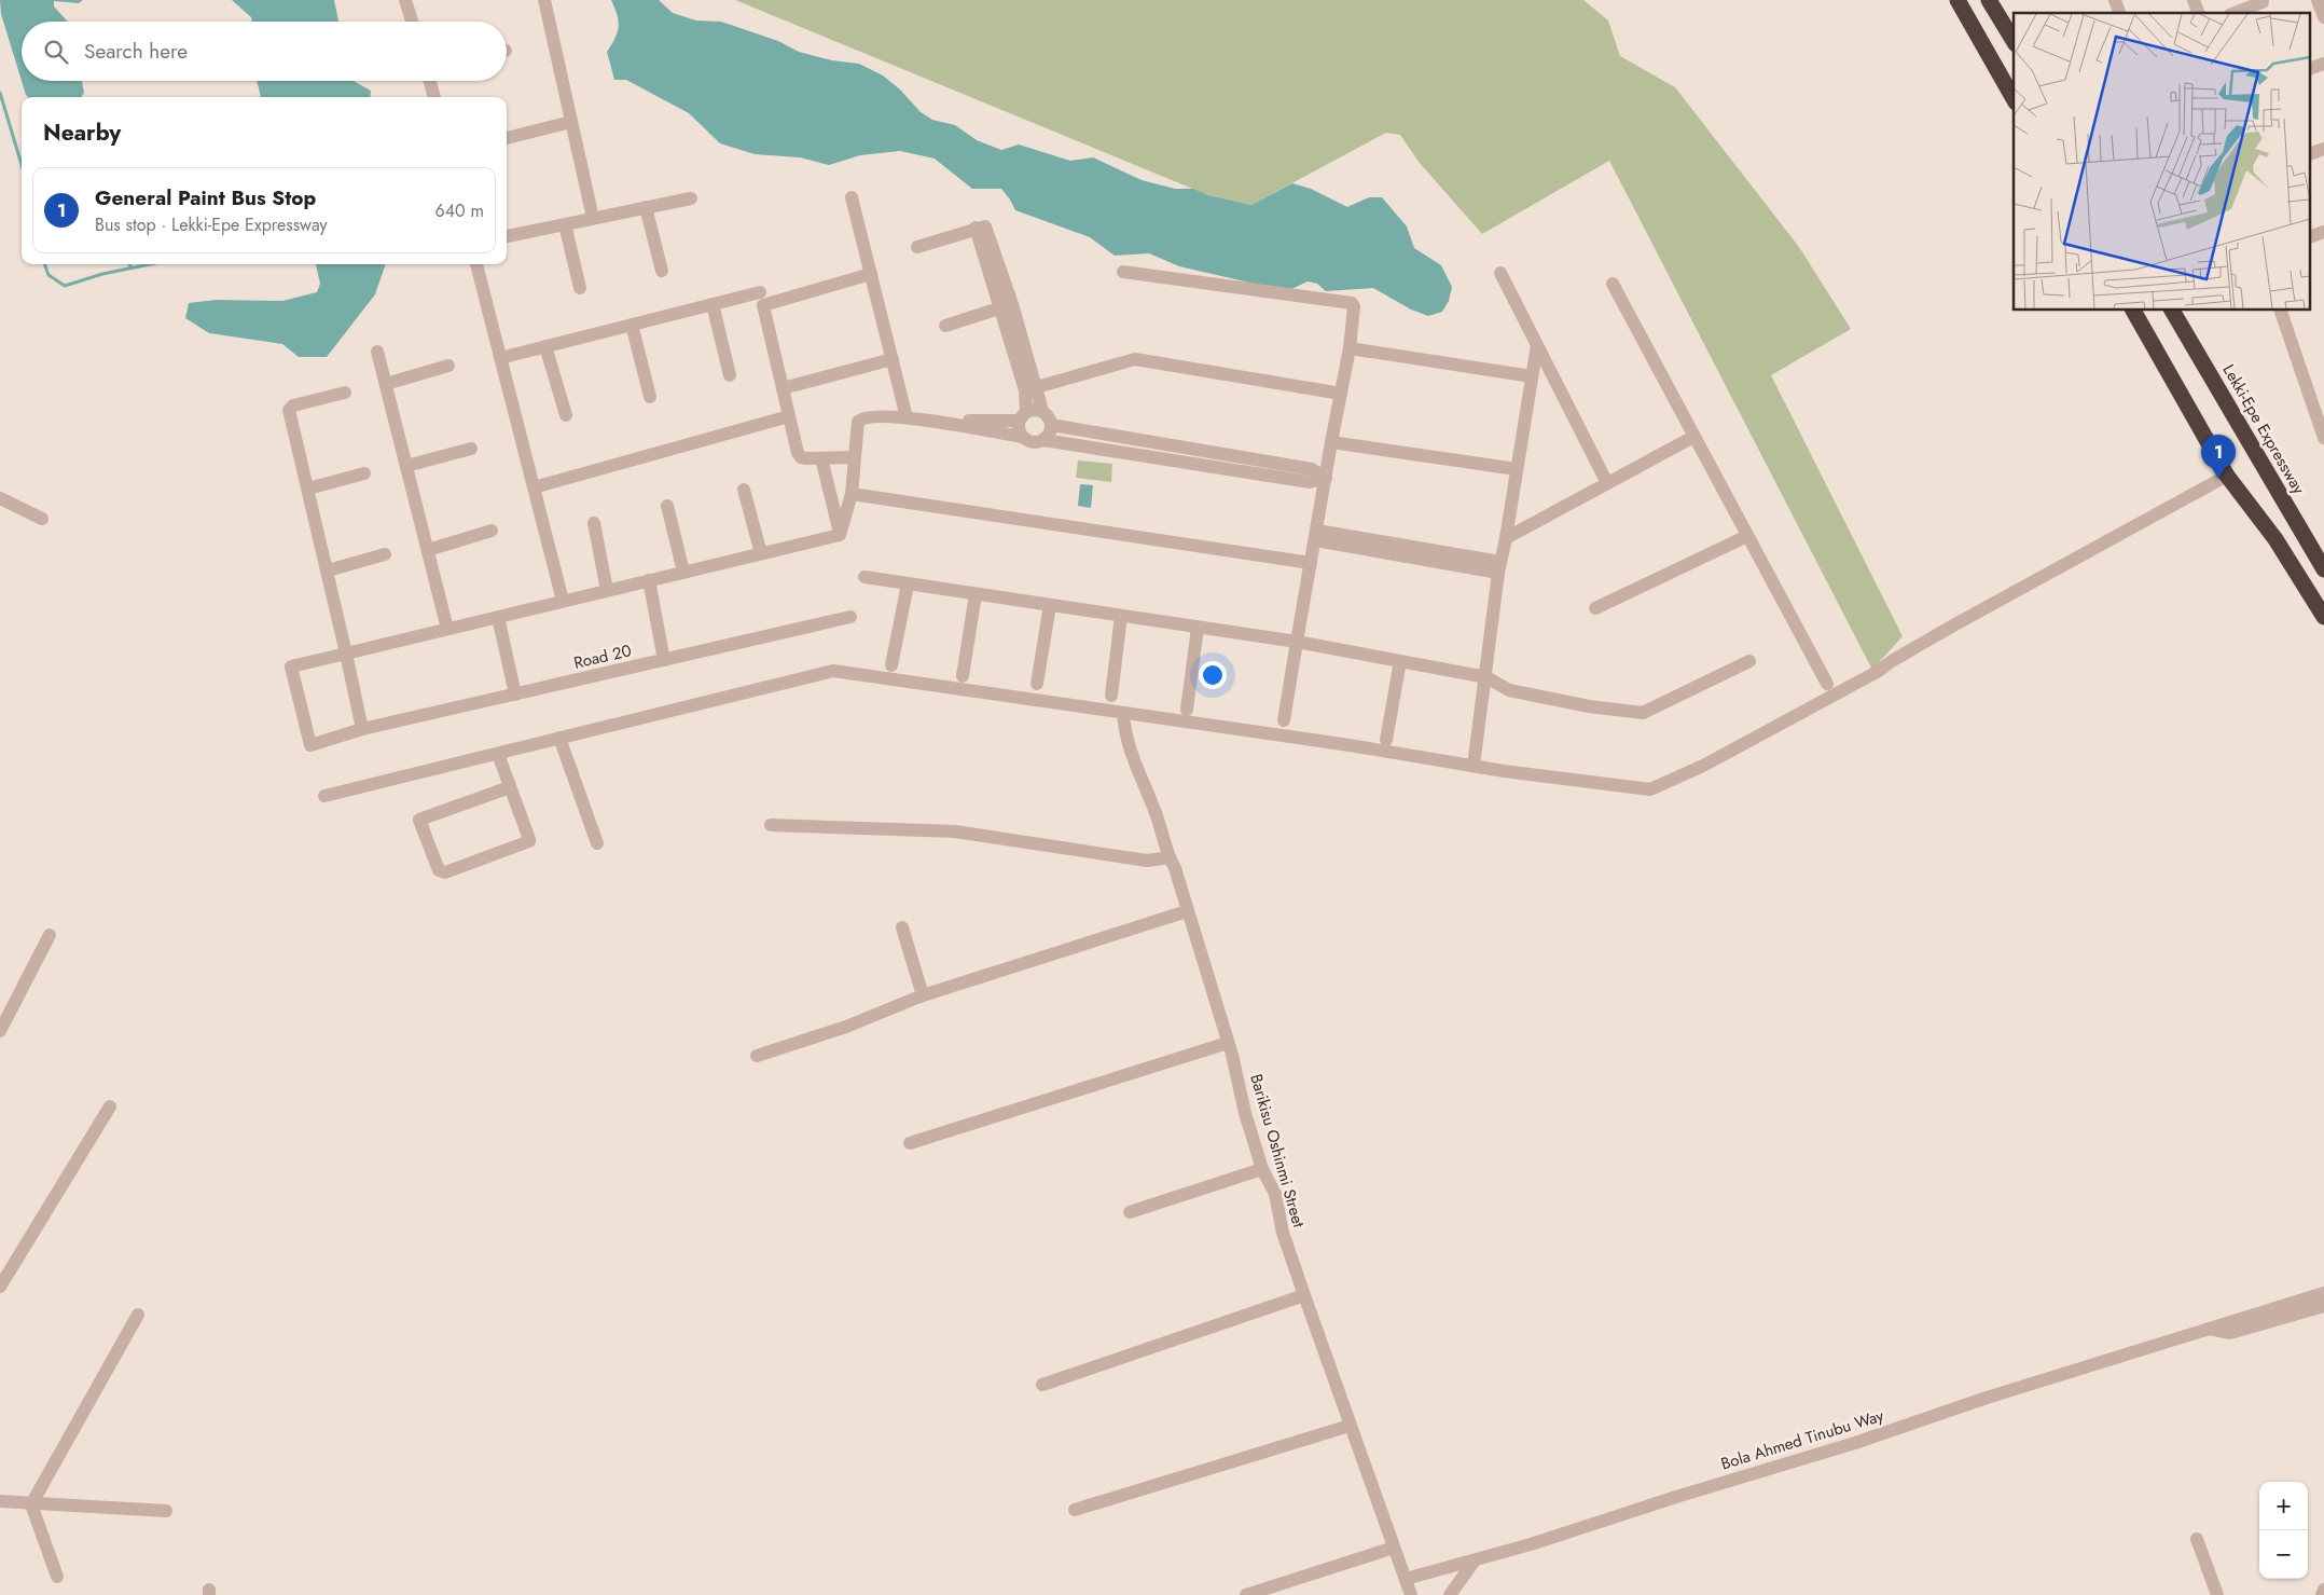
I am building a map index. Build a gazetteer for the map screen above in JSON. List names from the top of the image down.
{
  "streets": {
    "highway": ["Lekki-Epe Expressway"],
    "street": ["Road 20", "Barikisu Oshinmi Street", "Bola Ahmed Tinubu Way"]
  },
  "crossings": [
    ["Barikisu Oshinmi Street", "Bola Ahmed Tinubu Way"]
  ],
  "page": {
    "search": "Search here",
    "heading": "Nearby",
    "list": [
      {
        "mark": "1",
        "name": "General Paint Bus Stop",
        "note": "Bus stop · Lekki-Epe Expressway",
        "value": "640 m"
      }
    ],
    "pins": "1",
    "map_buttons": ["+", "−"]
  }
}
